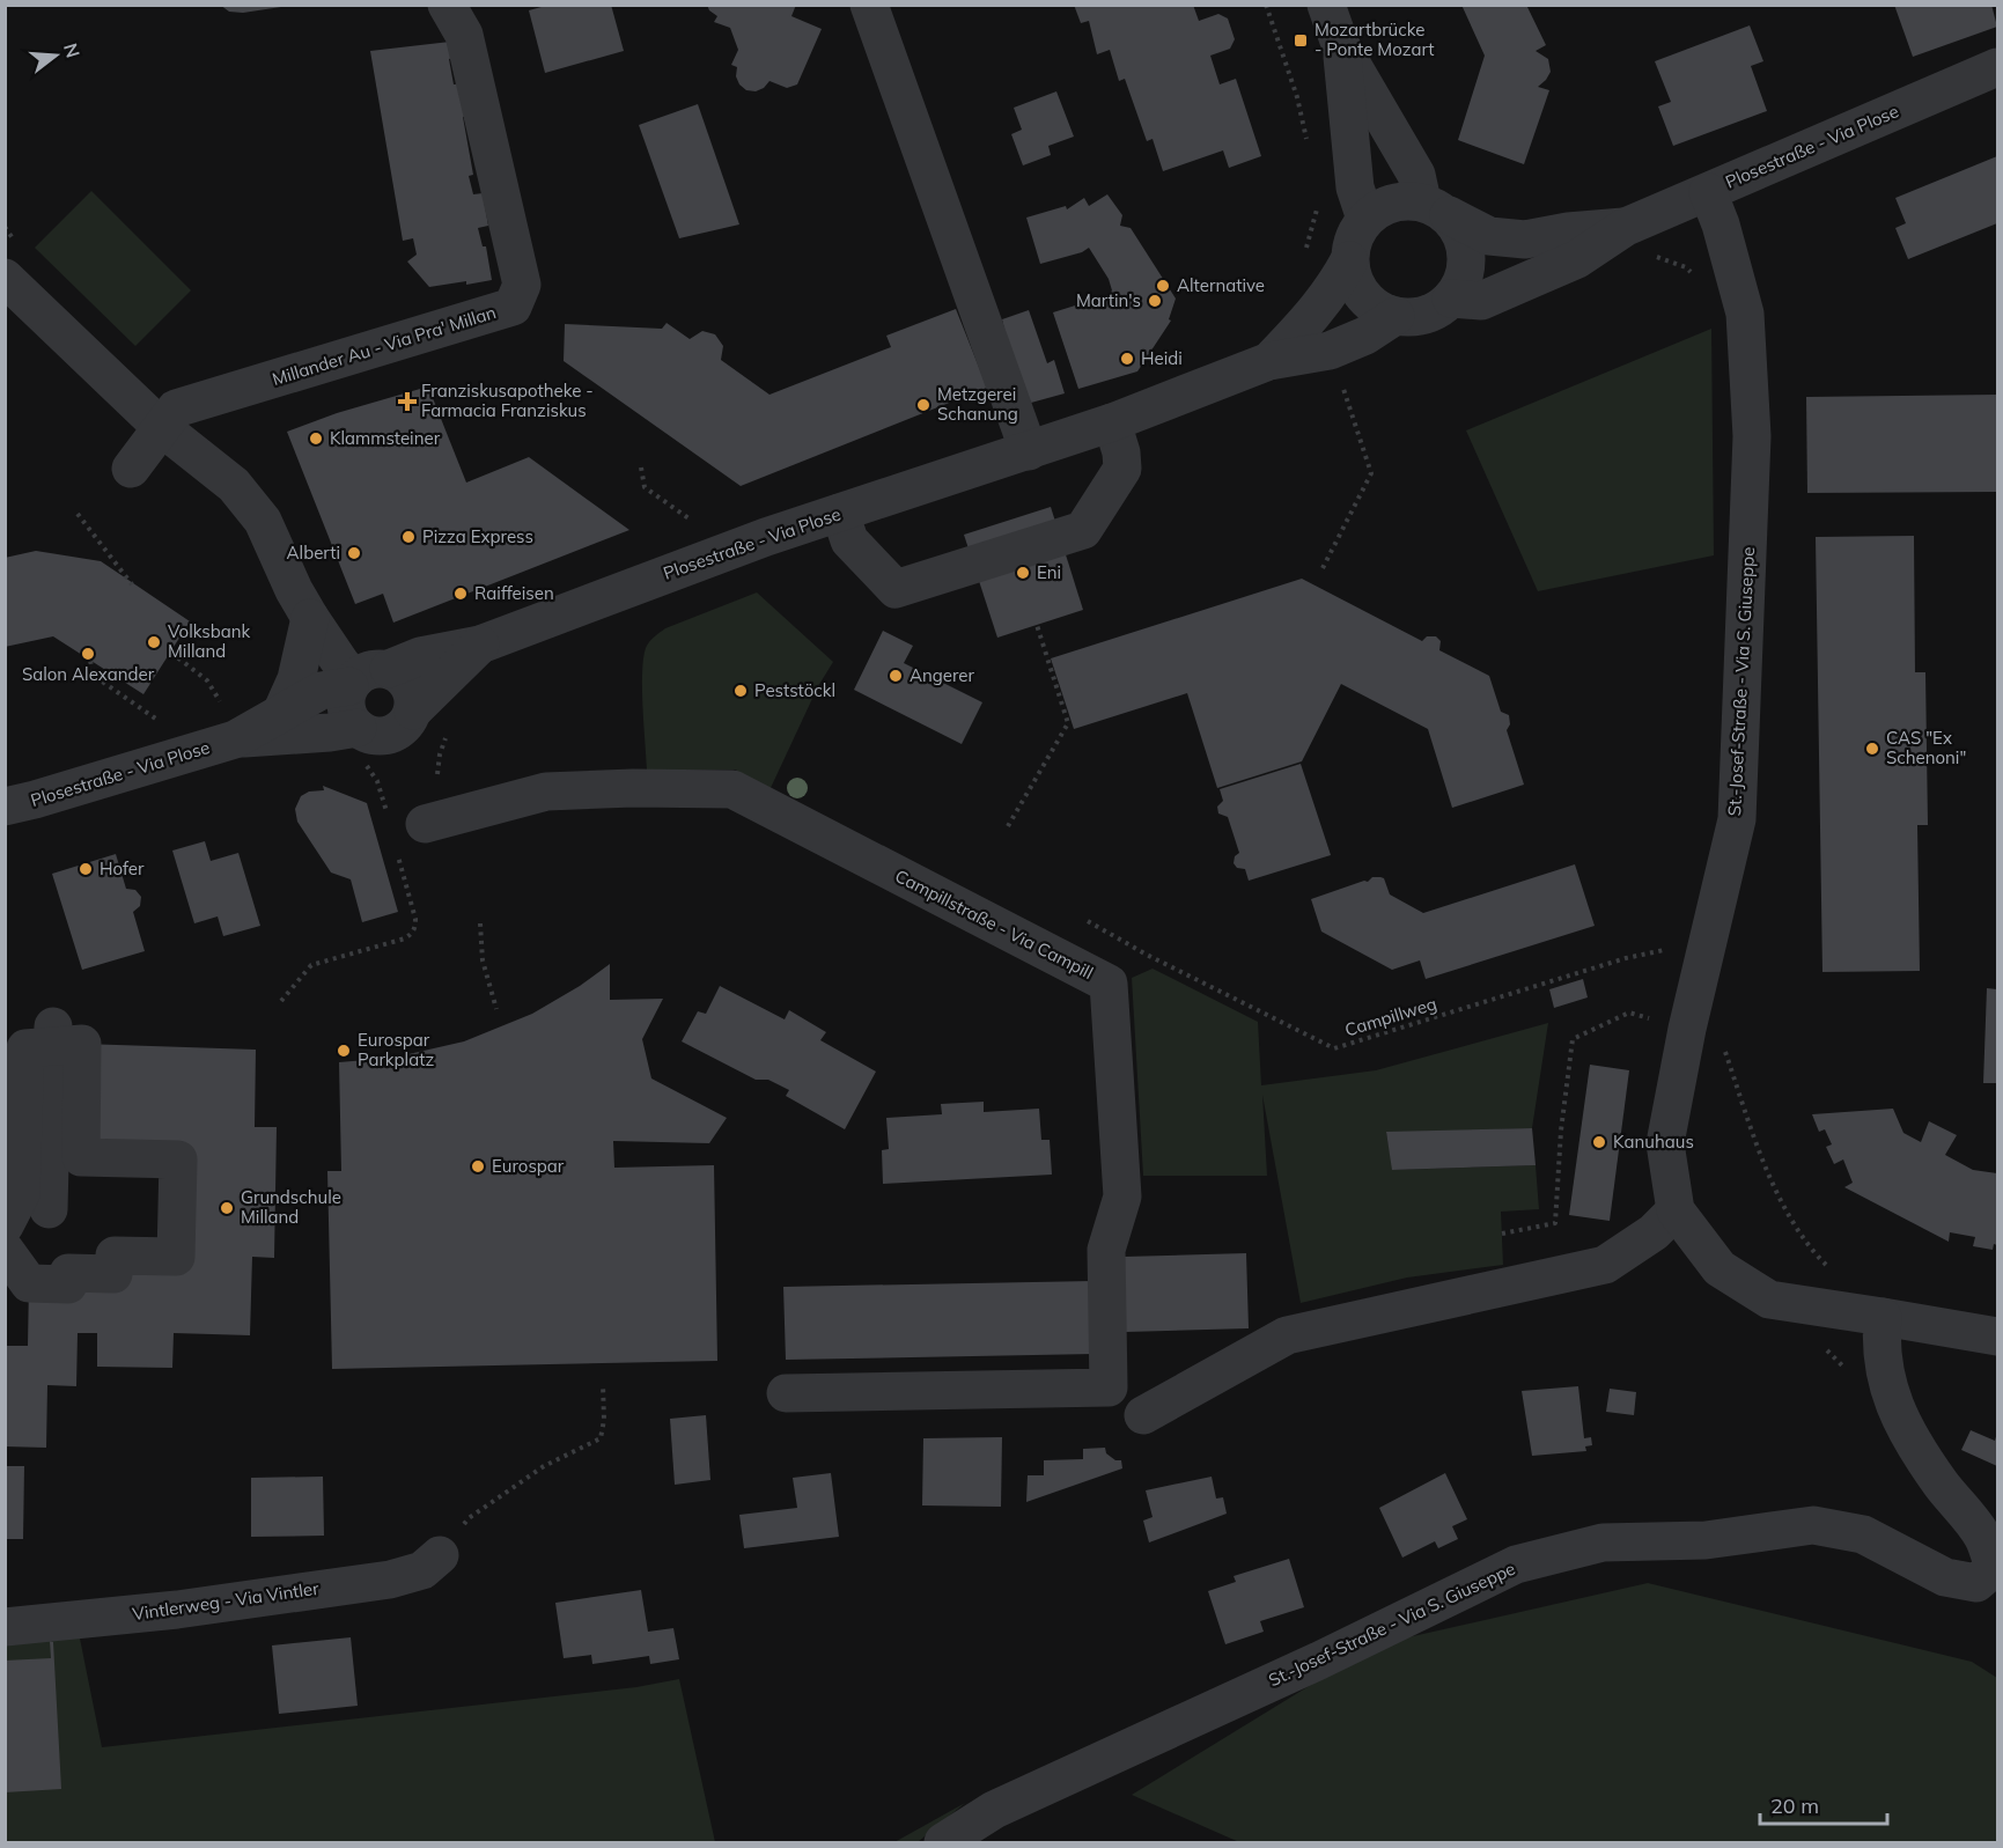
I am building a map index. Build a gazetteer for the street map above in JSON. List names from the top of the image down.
{
  "streets": {
    "street": [
      "Plosestraße - Via Plose",
      "Millander Au - Via Pra' Millan",
      "St.-Josef-Straße - Via S. Giuseppe",
      "Campillstraße - Via Campill",
      "Vintlerweg - Via Vintler"
    ],
    "path": ["Campillweg"]
  },
  "crossings": [
    ["Plosestraße - Via Plose", "St.-Josef-Straße - Via S. Giuseppe"]
  ],
  "places": {
    "transit": ["Mozartbrücke - Ponte Mozart"],
    "other": [
      "Alternative",
      "Martin's",
      "Heidi",
      "Metzgerei Schanung",
      "Klammsteiner",
      "Pizza Express",
      "Alberti",
      "Eni",
      "Raiffeisen",
      "Volksbank Milland",
      "Salon Alexander",
      "Angerer",
      "Peststöckl",
      "CAS \"Ex Schenoni\"",
      "Hofer",
      "Eurospar Parkplatz",
      "Kanuhaus",
      "Eurospar",
      "Grundschule Milland"
    ],
    "health": ["Franziskusapotheke - Farmacia Franziskus"]
  },
  "scale_bar": "20 m",
  "north": "right"
}
